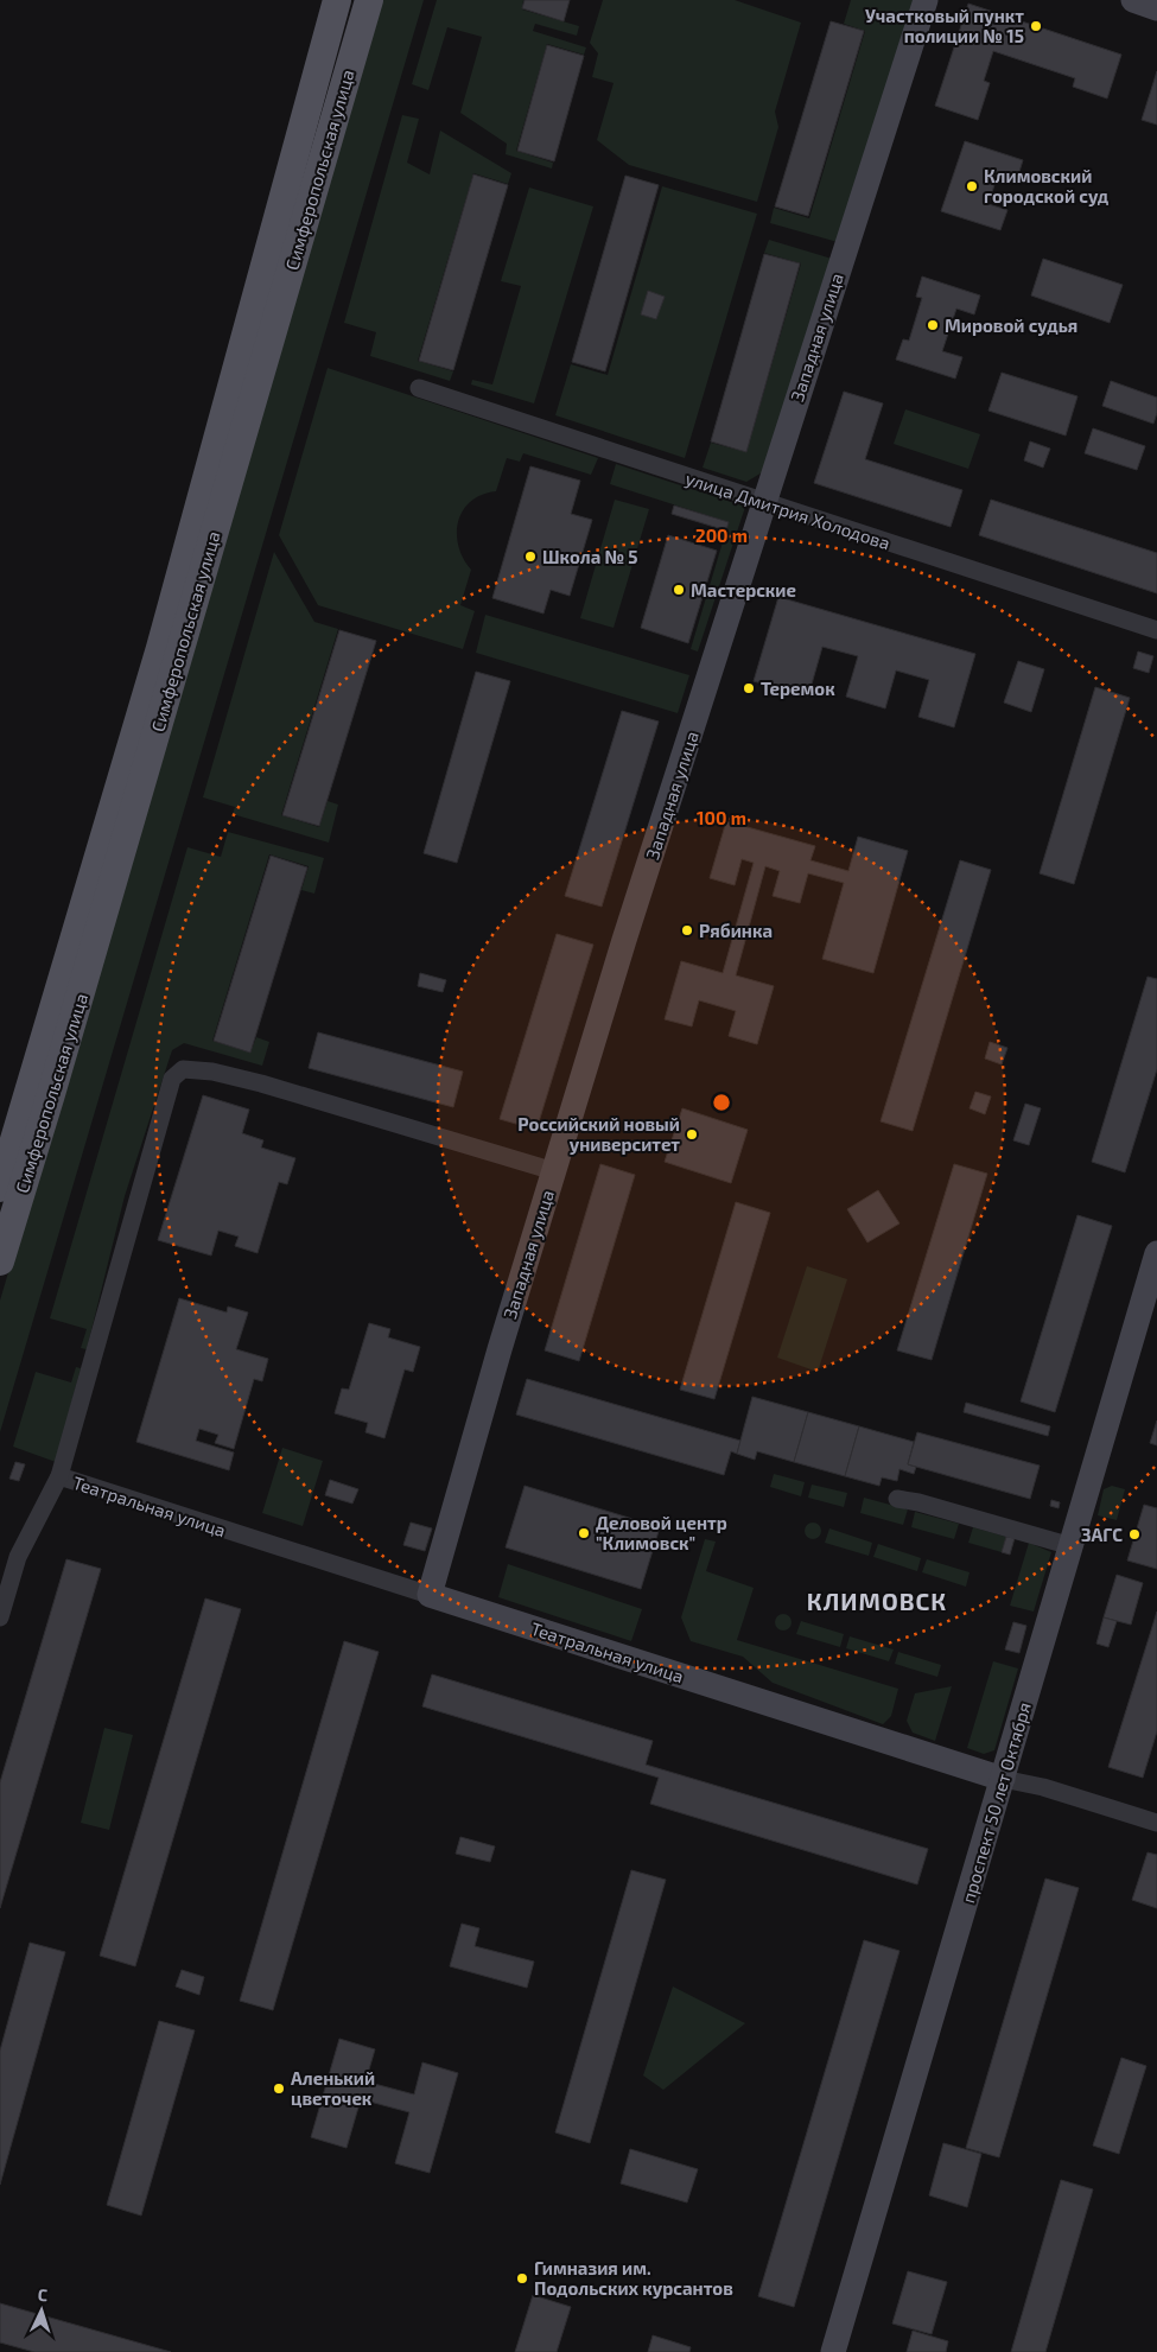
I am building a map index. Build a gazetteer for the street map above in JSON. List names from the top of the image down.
{
  "streets": {
    "main road": ["Симферопольская улица"],
    "street": [
      "Западная улица",
      "улица Дмитрия Холодова",
      "Театральная улица",
      "проспект 50 лет Октября"
    ]
  },
  "crossings": [
    ["Западная улица", "улица Дмитрия Холодова"],
    ["Западная улица", "Театральная улица"],
    ["Театральная улица", "проспект 50 лет Октября"]
  ],
  "districts": ["КЛИМОВСК"],
  "places": [
    "Участковый пункт полиции № 15",
    "Климовский городской суд",
    "Мировой судья",
    "Школа № 5",
    "Мастерские",
    "Теремок",
    "Рябинка",
    "Российский новый университет",
    "Деловой центр \"Климовск\"",
    "ЗАГС",
    "Аленький цветочек",
    "Гимназия им. Подольских курсантов"
  ],
  "north": "top",
  "rings": ["200 m", "100 m"]
}
